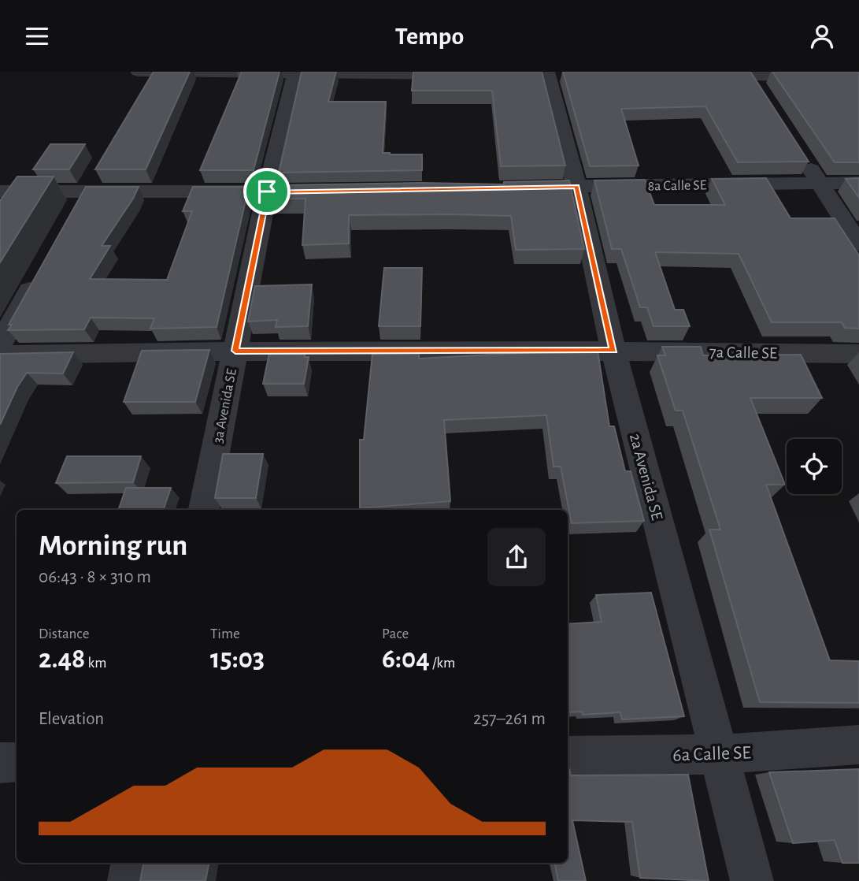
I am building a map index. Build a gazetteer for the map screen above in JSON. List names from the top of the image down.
{
  "streets": {
    "street": [
      "8a Calle SE",
      "7a Calle SE",
      "3a Avenida SE",
      "2a Avenida SE",
      "6a Calle SE"
    ]
  },
  "crossings": [
    ["8a Calle SE", "2a Avenida SE"],
    ["7a Calle SE", "3a Avenida SE"],
    ["7a Calle SE", "2a Avenida SE"],
    ["2a Avenida SE", "6a Calle SE"]
  ],
  "page": {
    "header": "Tempo",
    "heading": ["Morning run", "06:43 · 8 × 310 m"],
    "stats": [
      ["Distance", "2.48 km"],
      ["Time", "15:03"],
      ["Pace", "6:04 /km"]
    ],
    "chart": ["Elevation", "257–261 m"]
  }
}
